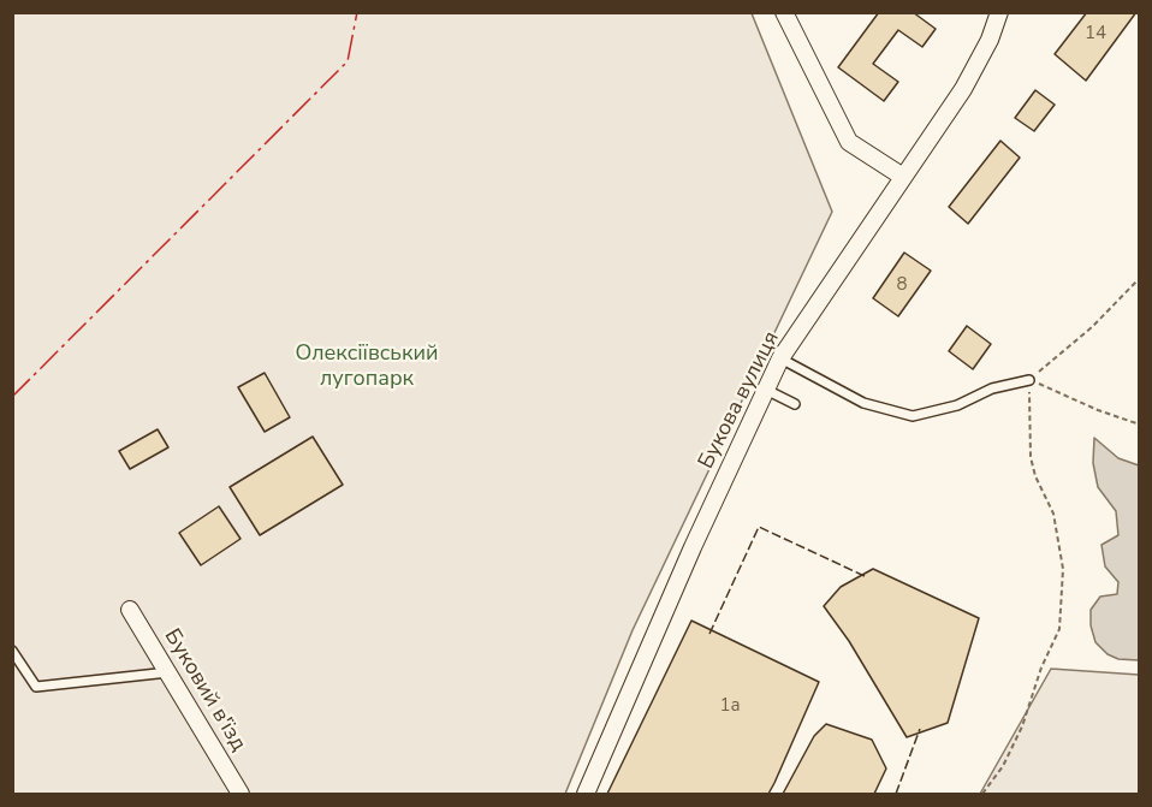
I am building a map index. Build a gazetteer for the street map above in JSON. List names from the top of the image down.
{
  "streets": {
    "street": ["Букова вулиця", "Буковий в'їзд"]
  },
  "parks": ["Олексіївський лугопарк"],
  "house_numbers": ["14", "8", "1а"]
}
